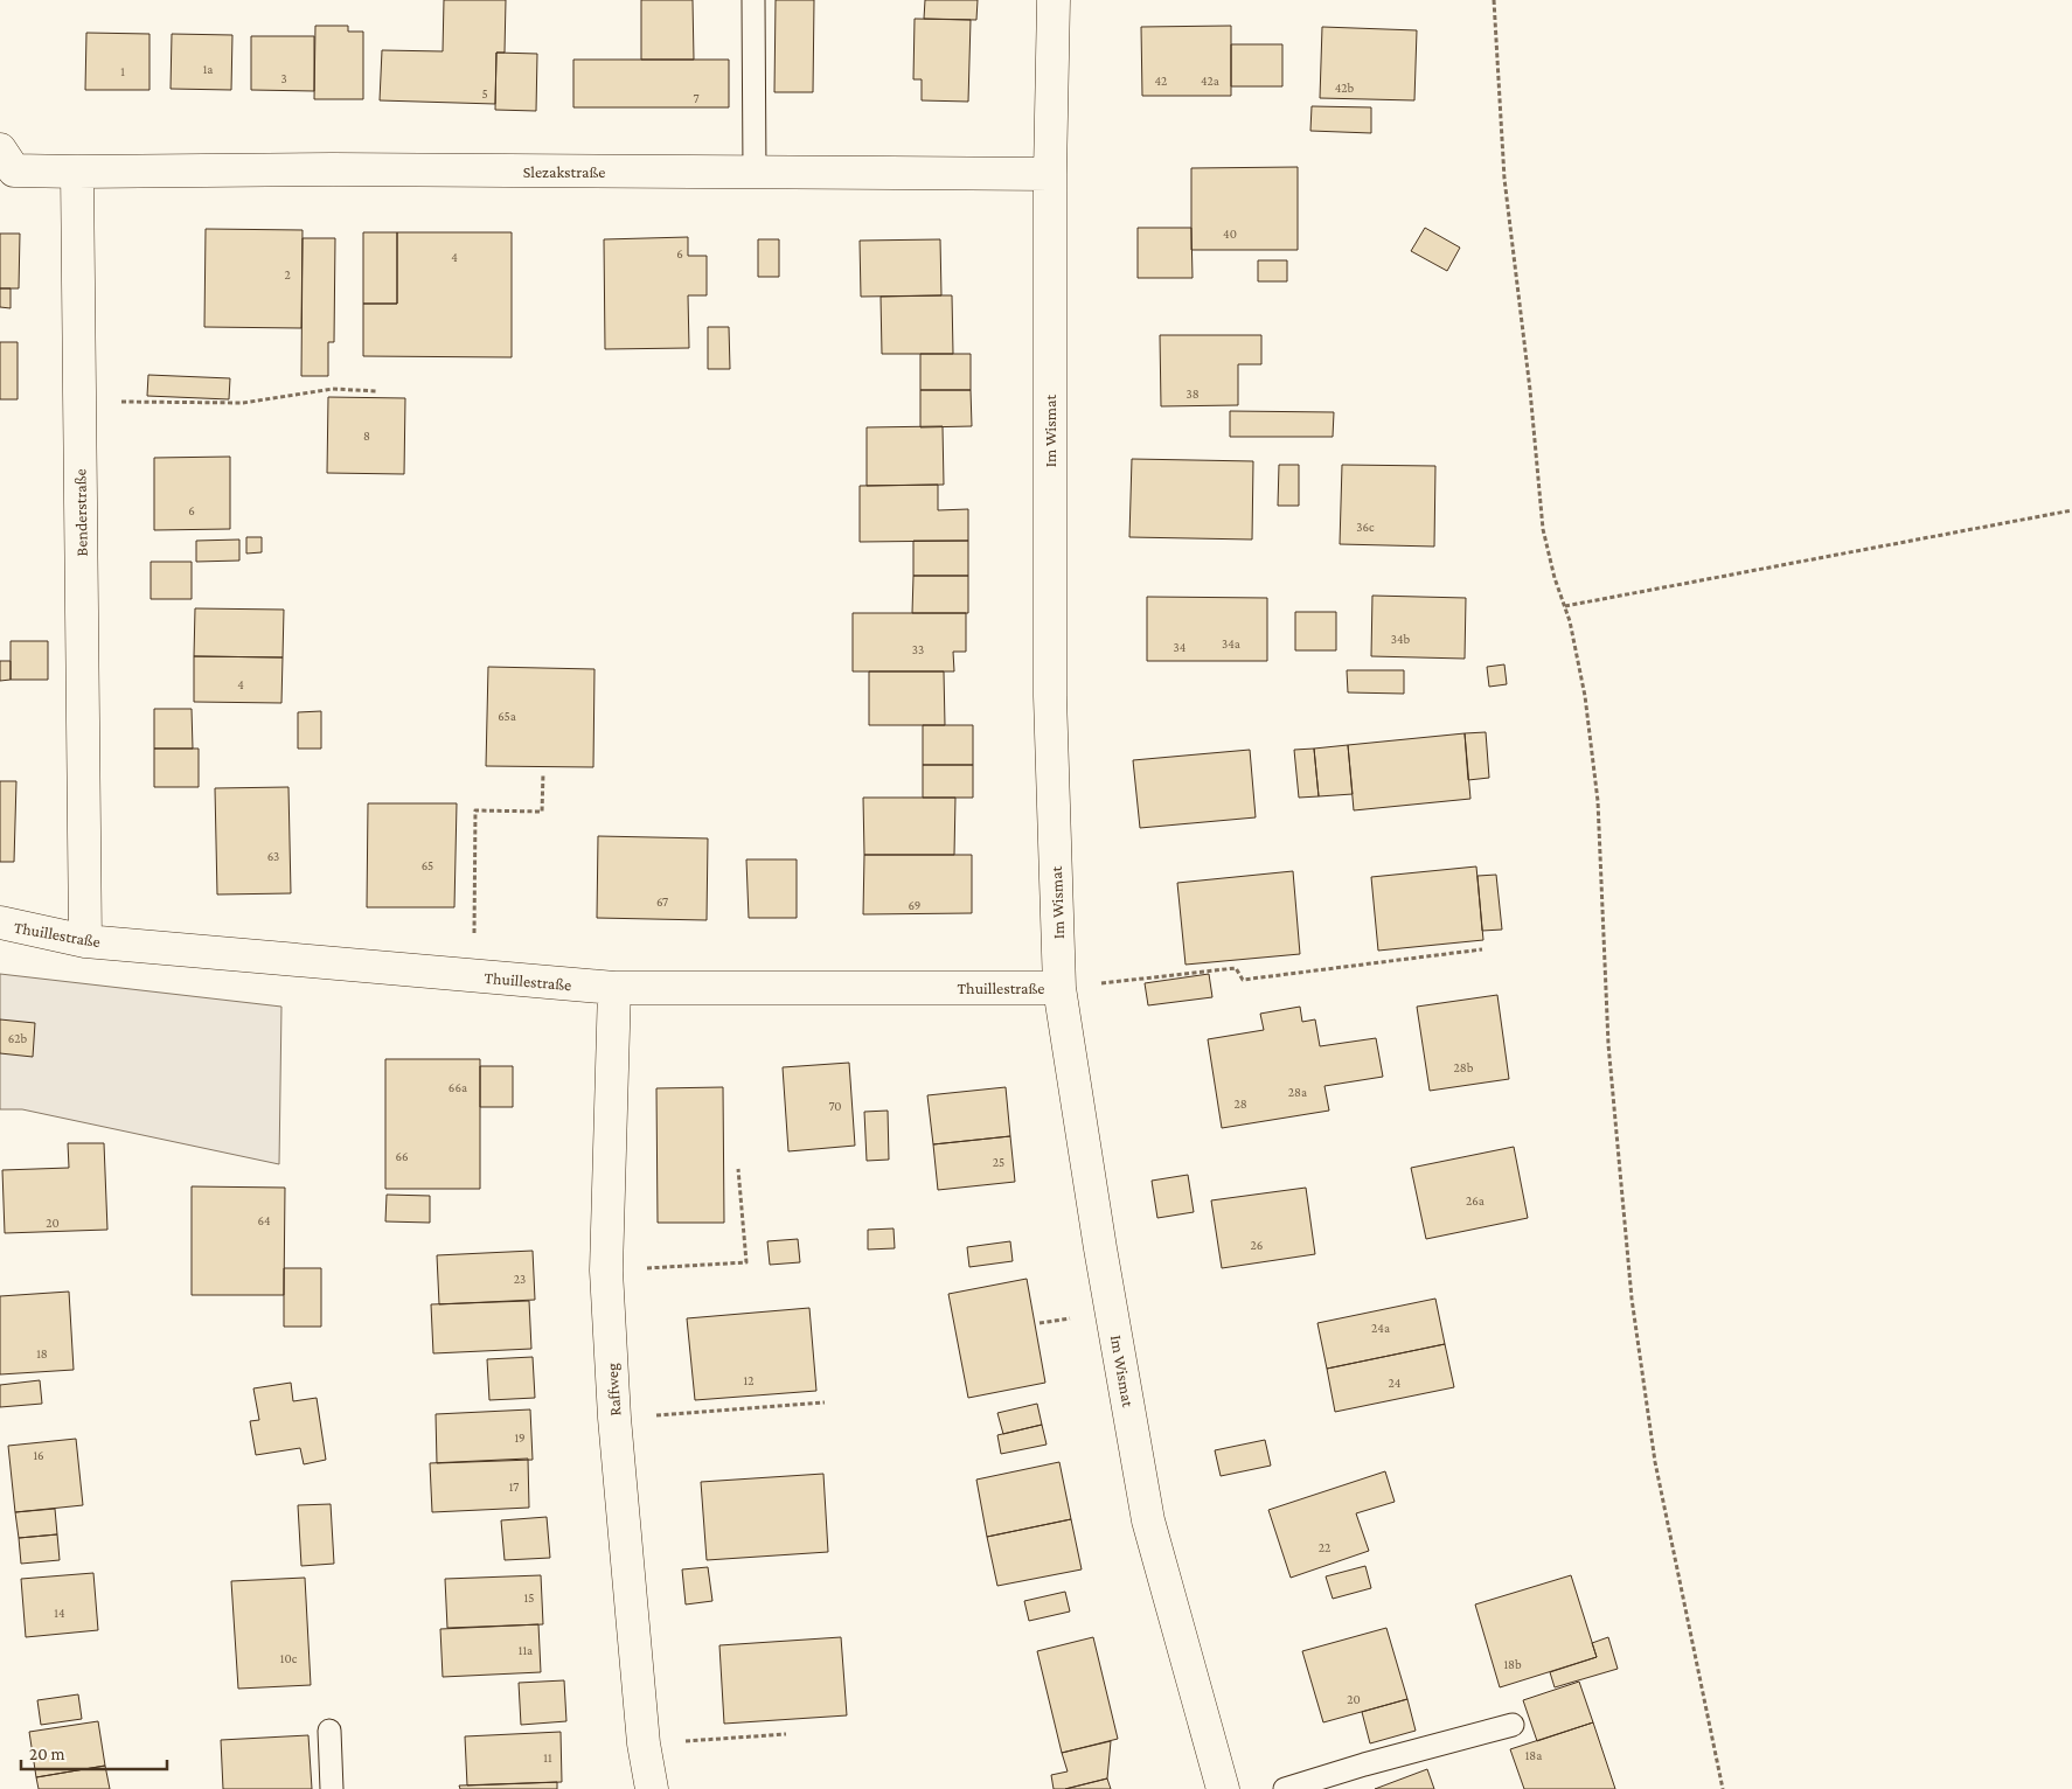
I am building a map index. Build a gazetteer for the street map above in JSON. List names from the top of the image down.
{
  "streets": {
    "street": [
      "Slezakstraße",
      "Im Wismat",
      "Benderstraße",
      "Thuillestraße",
      "Raffweg"
    ]
  },
  "crossings": [
    ["Slezakstraße", "Im Wismat"],
    ["Slezakstraße", "Benderstraße"],
    ["Im Wismat", "Thuillestraße"],
    ["Benderstraße", "Thuillestraße"],
    ["Thuillestraße", "Raffweg"]
  ],
  "house_numbers": [
    "1a",
    "1",
    "3",
    "42",
    "42a",
    "42b",
    "5",
    "7",
    "40",
    "6",
    "4",
    "2",
    "38",
    "8",
    "6",
    "36c",
    "34b",
    "34a",
    "34",
    "33",
    "4",
    "65a",
    "63",
    "65",
    "67",
    "69",
    "62b",
    "28b",
    "66a",
    "28a",
    "28",
    "70",
    "66",
    "25",
    "26a",
    "64",
    "20",
    "26",
    "23",
    "24a",
    "18",
    "12",
    "24",
    "19",
    "16",
    "17",
    "22",
    "15",
    "14",
    "11a",
    "10c",
    "18b",
    "20",
    "18a",
    "11"
  ],
  "scale_bar": "20 m"
}
